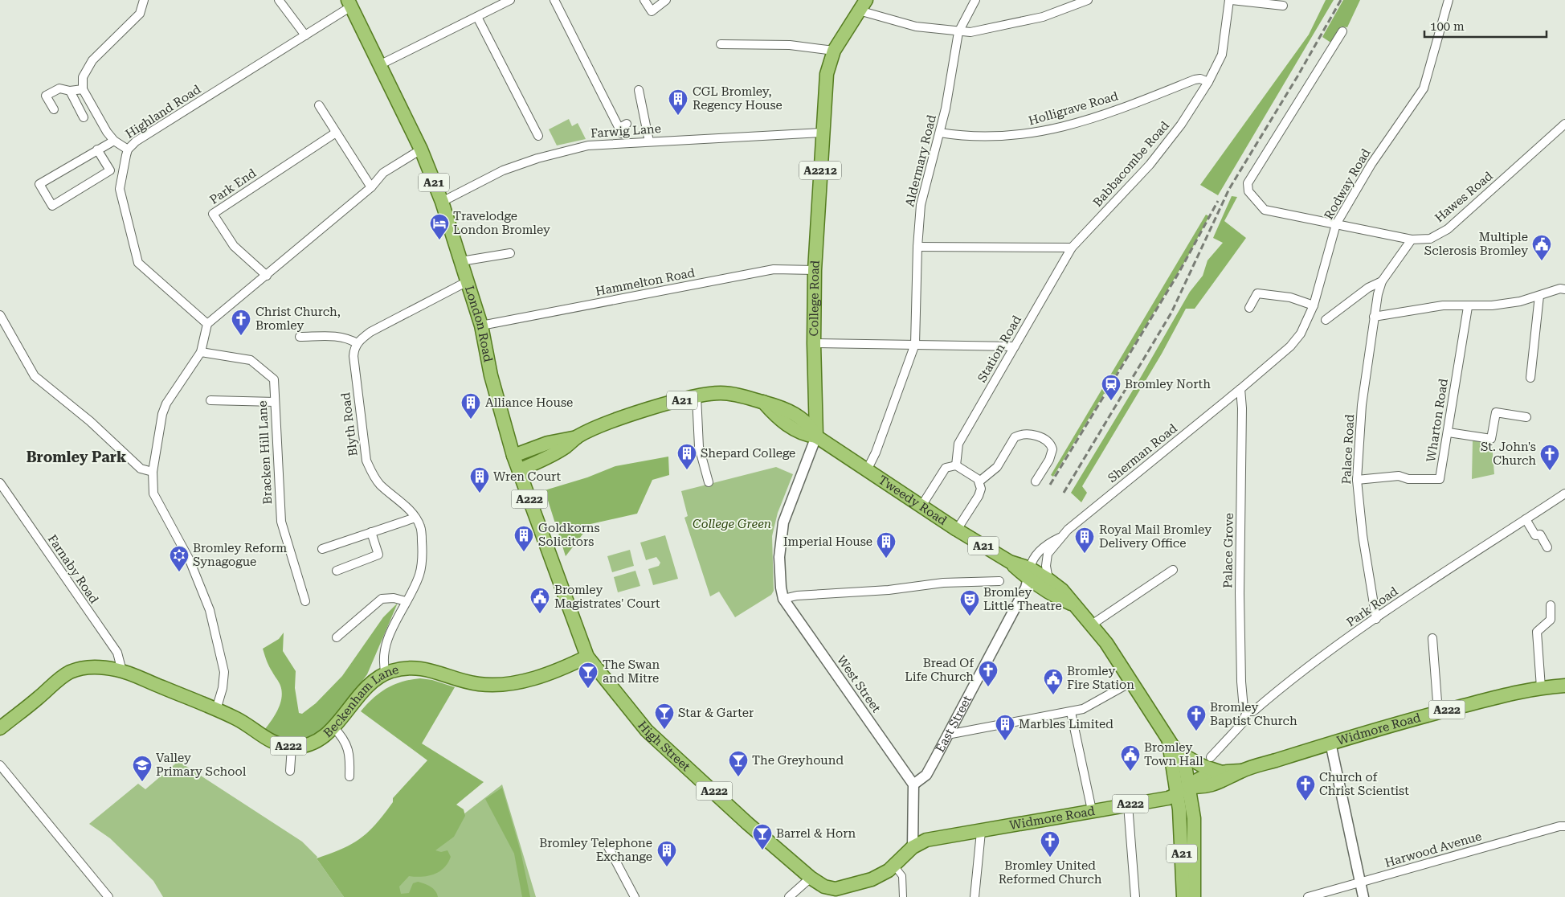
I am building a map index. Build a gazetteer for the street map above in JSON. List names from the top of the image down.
{
  "streets": {
    "main road": [
      "A2212",
      "A21",
      "College Road",
      "London Road",
      "A222",
      "Tweedy Road",
      "Beckenham Lane",
      "Widmore Road",
      "High Street"
    ],
    "street": [
      "Holligrave Road",
      "Highland Road",
      "Farwig Lane",
      "Aldermary Road",
      "Babbacombe Road",
      "Rodway Road",
      "Park End",
      "Hawes Road",
      "Hammelton Road",
      "Station Road",
      "Wharton Road",
      "Blyth Road",
      "Palace Road",
      "Bracken Hill Lane",
      "Sherman Road",
      "Palace Grove",
      "Farnaby Road",
      "Park Road",
      "West Street",
      "East Street",
      "Harwood Avenue"
    ]
  },
  "crossings": [
    ["Holligrave Road", "Aldermary Road"],
    ["Holligrave Road", "Babbacombe Road"],
    ["Highland Road", "London Road"],
    ["Farwig Lane", "College Road"],
    ["Farwig Lane", "London Road"],
    ["Aldermary Road", "Tweedy Road"],
    ["Babbacombe Road", "Station Road"],
    ["A21", "Tweedy Road"],
    ["A21", "Widmore Road"],
    ["Rodway Road", "Hawes Road"],
    ["Rodway Road", "Sherman Road"],
    ["Rodway Road", "Palace Grove"],
    ["Hammelton Road", "College Road"],
    ["Hammelton Road", "London Road"],
    ["College Road", "Tweedy Road"],
    ["College Road", "West Street"],
    ["London Road", "Tweedy Road"],
    ["London Road", "Beckenham Lane"],
    ["London Road", "High Street"],
    ["Wharton Road", "Palace Road"],
    ["Palace Road", "Park Road"],
    ["Sherman Road", "Tweedy Road"],
    ["Sherman Road", "Palace Grove"],
    ["Sherman Road", "East Street"],
    ["A222", "Widmore Road"],
    ["A222", "High Street"],
    ["Tweedy Road", "East Street"],
    ["Tweedy Road", "Widmore Road"],
    ["Palace Grove", "Park Road"],
    ["Farnaby Road", "Beckenham Lane"],
    ["West Street", "East Street"],
    ["Beckenham Lane", "High Street"]
  ],
  "districts": ["Bromley Park"],
  "parks": ["College Green"],
  "places": {
    "building": [
      "CGL Bromley, Regency House",
      "Alliance House",
      "Shepard College",
      "Wren Court",
      "Goldkorns Solicitors",
      "Royal Mail Bromley Delivery Office",
      "Imperial House",
      "Marbles Limited",
      "Bromley Telephone Exchange"
    ],
    "hotel": ["Travelodge London Bromley"],
    "public building": [
      "Multiple Sclerosis Bromley",
      "Bromley Magistrates' Court",
      "Bromley Fire Station",
      "Bromley Town Hall"
    ],
    "church": [
      "Christ Church, Bromley",
      "St. John's Church",
      "Bread Of Life Church",
      "Bromley Baptist Church",
      "Church of Christ Scientist",
      "Bromley United Reformed Church"
    ],
    "station": ["Bromley North"],
    "synagogue": ["Bromley Reform Synagogue"],
    "theatre": ["Bromley Little Theatre"],
    "bar": [
      "The Swan and Mitre",
      "Star & Garter",
      "The Greyhound",
      "Barrel & Horn"
    ],
    "school or university": ["Valley Primary School"]
  },
  "scale_bar": "100 m"
}
